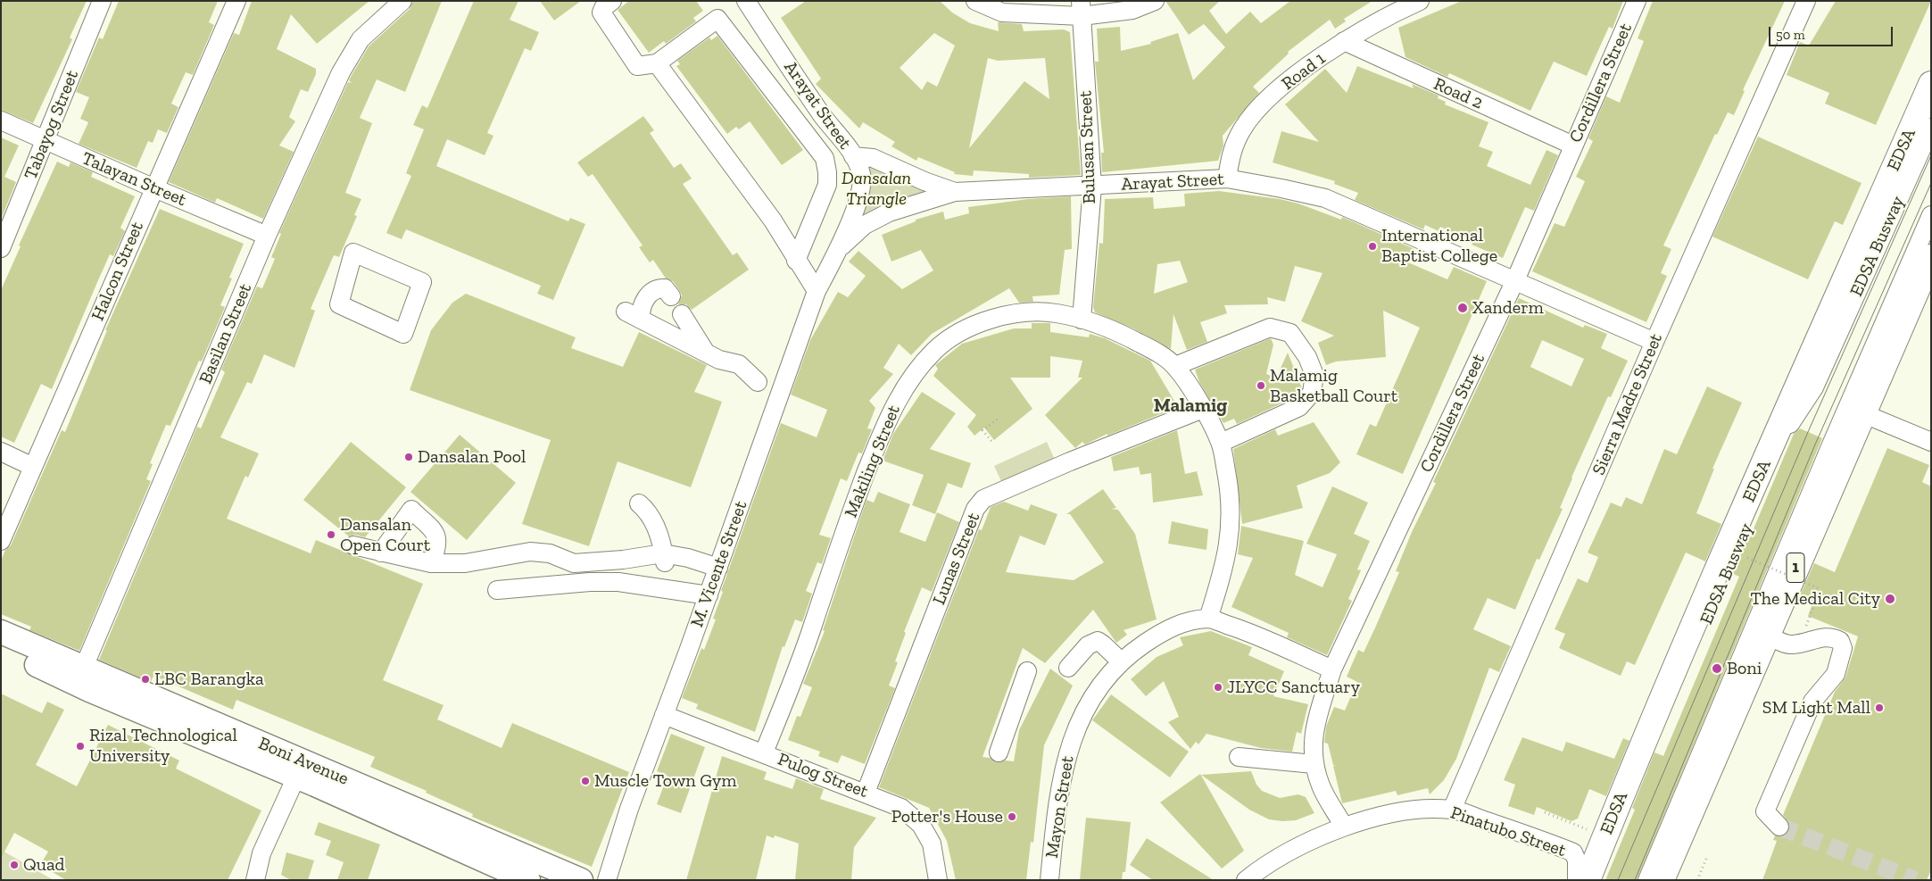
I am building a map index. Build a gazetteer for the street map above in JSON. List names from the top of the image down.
{
  "streets": {
    "highway": ["EDSA", "1"],
    "main road": ["Boni Avenue"],
    "street": [
      "Road 1",
      "Cordillera Street",
      "Road 2",
      "Arayat Street",
      "Tabayog Street",
      "Bulusan Street",
      "Talayan Street",
      "EDSA Busway",
      "Halcon Street",
      "Basilan Street",
      "Sierra Madre Street",
      "Makiling Street",
      "Lunas Street",
      "M. Vicente Street",
      "Pulog Street",
      "Mayon Street",
      "Pinatubo Street"
    ]
  },
  "crossings": [
    ["Road 1", "Road 2"],
    ["Road 1", "Arayat Street"],
    ["Cordillera Street", "Road 2"],
    ["Cordillera Street", "Arayat Street"],
    ["Cordillera Street", "Mayon Street"],
    ["Cordillera Street", "Pinatubo Street"],
    ["Arayat Street", "Bulusan Street"],
    ["Arayat Street", "Sierra Madre Street"],
    ["Arayat Street", "M. Vicente Street"],
    ["Tabayog Street", "Talayan Street"],
    ["Bulusan Street", "Makiling Street"],
    ["Talayan Street", "Halcon Street"],
    ["Talayan Street", "Basilan Street"],
    ["Basilan Street", "Boni Avenue"],
    ["Sierra Madre Street", "Pinatubo Street"],
    ["Makiling Street", "Lunas Street"],
    ["Makiling Street", "Pulog Street"],
    ["Makiling Street", "Mayon Street"],
    ["Lunas Street", "Pulog Street"],
    ["M. Vicente Street", "Pulog Street"]
  ],
  "districts": ["Malamig"],
  "parks": ["Dansalan Triangle"],
  "places": [
    "International Baptist College",
    "Xanderm",
    "Malamig Basketball Court",
    "Dansalan Pool",
    "Dansalan Open Court",
    "The Medical City",
    "Boni",
    "LBC Barangka",
    "JLYCC Sanctuary",
    "SM Light Mall",
    "Rizal Technological University",
    "Muscle Town Gym",
    "Potter's House",
    "Quad"
  ],
  "scale_bar": "50 m"
}
